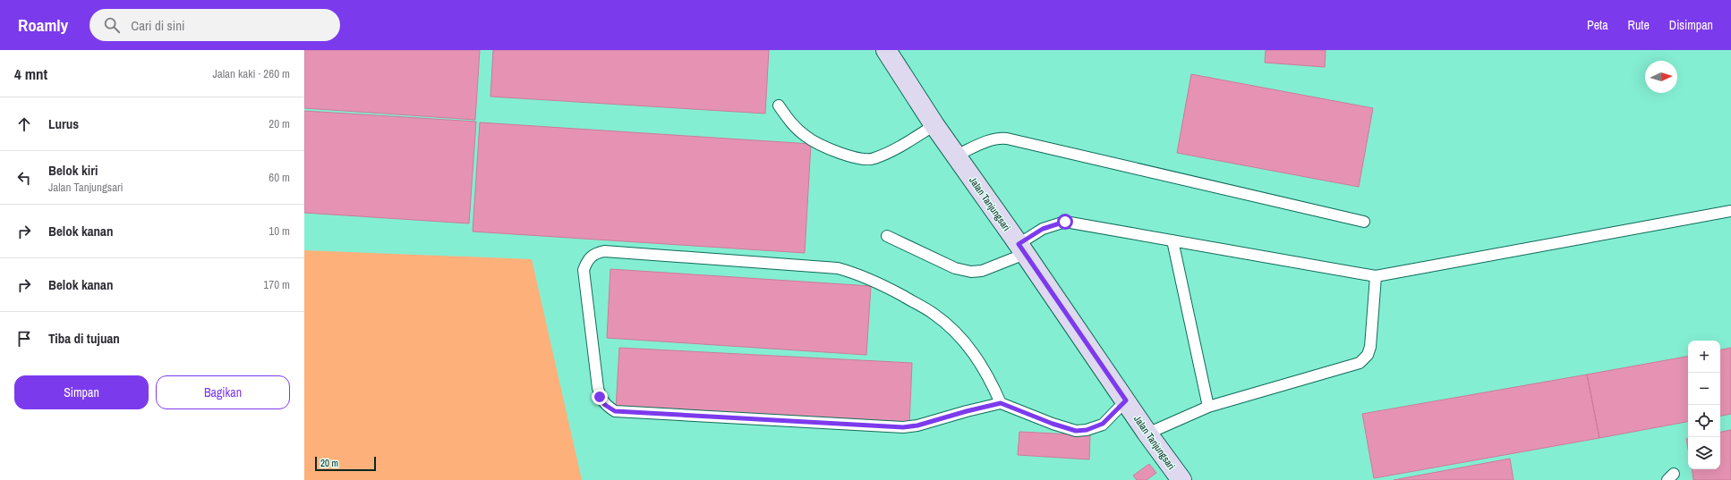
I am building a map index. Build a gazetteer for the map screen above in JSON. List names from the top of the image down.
{
  "streets": {
    "main road": ["Jalan Tanjungsari"]
  },
  "scale_bar": "20 m",
  "north": "right",
  "page": {
    "header": "Roamly",
    "search": "Cari di sini",
    "nav": ["Peta", "Rute", "Disimpan"],
    "heading": ["4 mnt", "Jalan kaki · 260 m"],
    "list": [
      ["Lurus", "20 m"],
      ["Belok kiri", "Jalan Tanjungsari", "60 m"],
      ["Belok kanan", "10 m"],
      ["Belok kanan", "170 m"],
      "Tiba di tujuan"
    ],
    "map_buttons": ["+", "−"],
    "buttons": ["Simpan", "Bagikan"],
    "scale": "20 m"
  }
}
